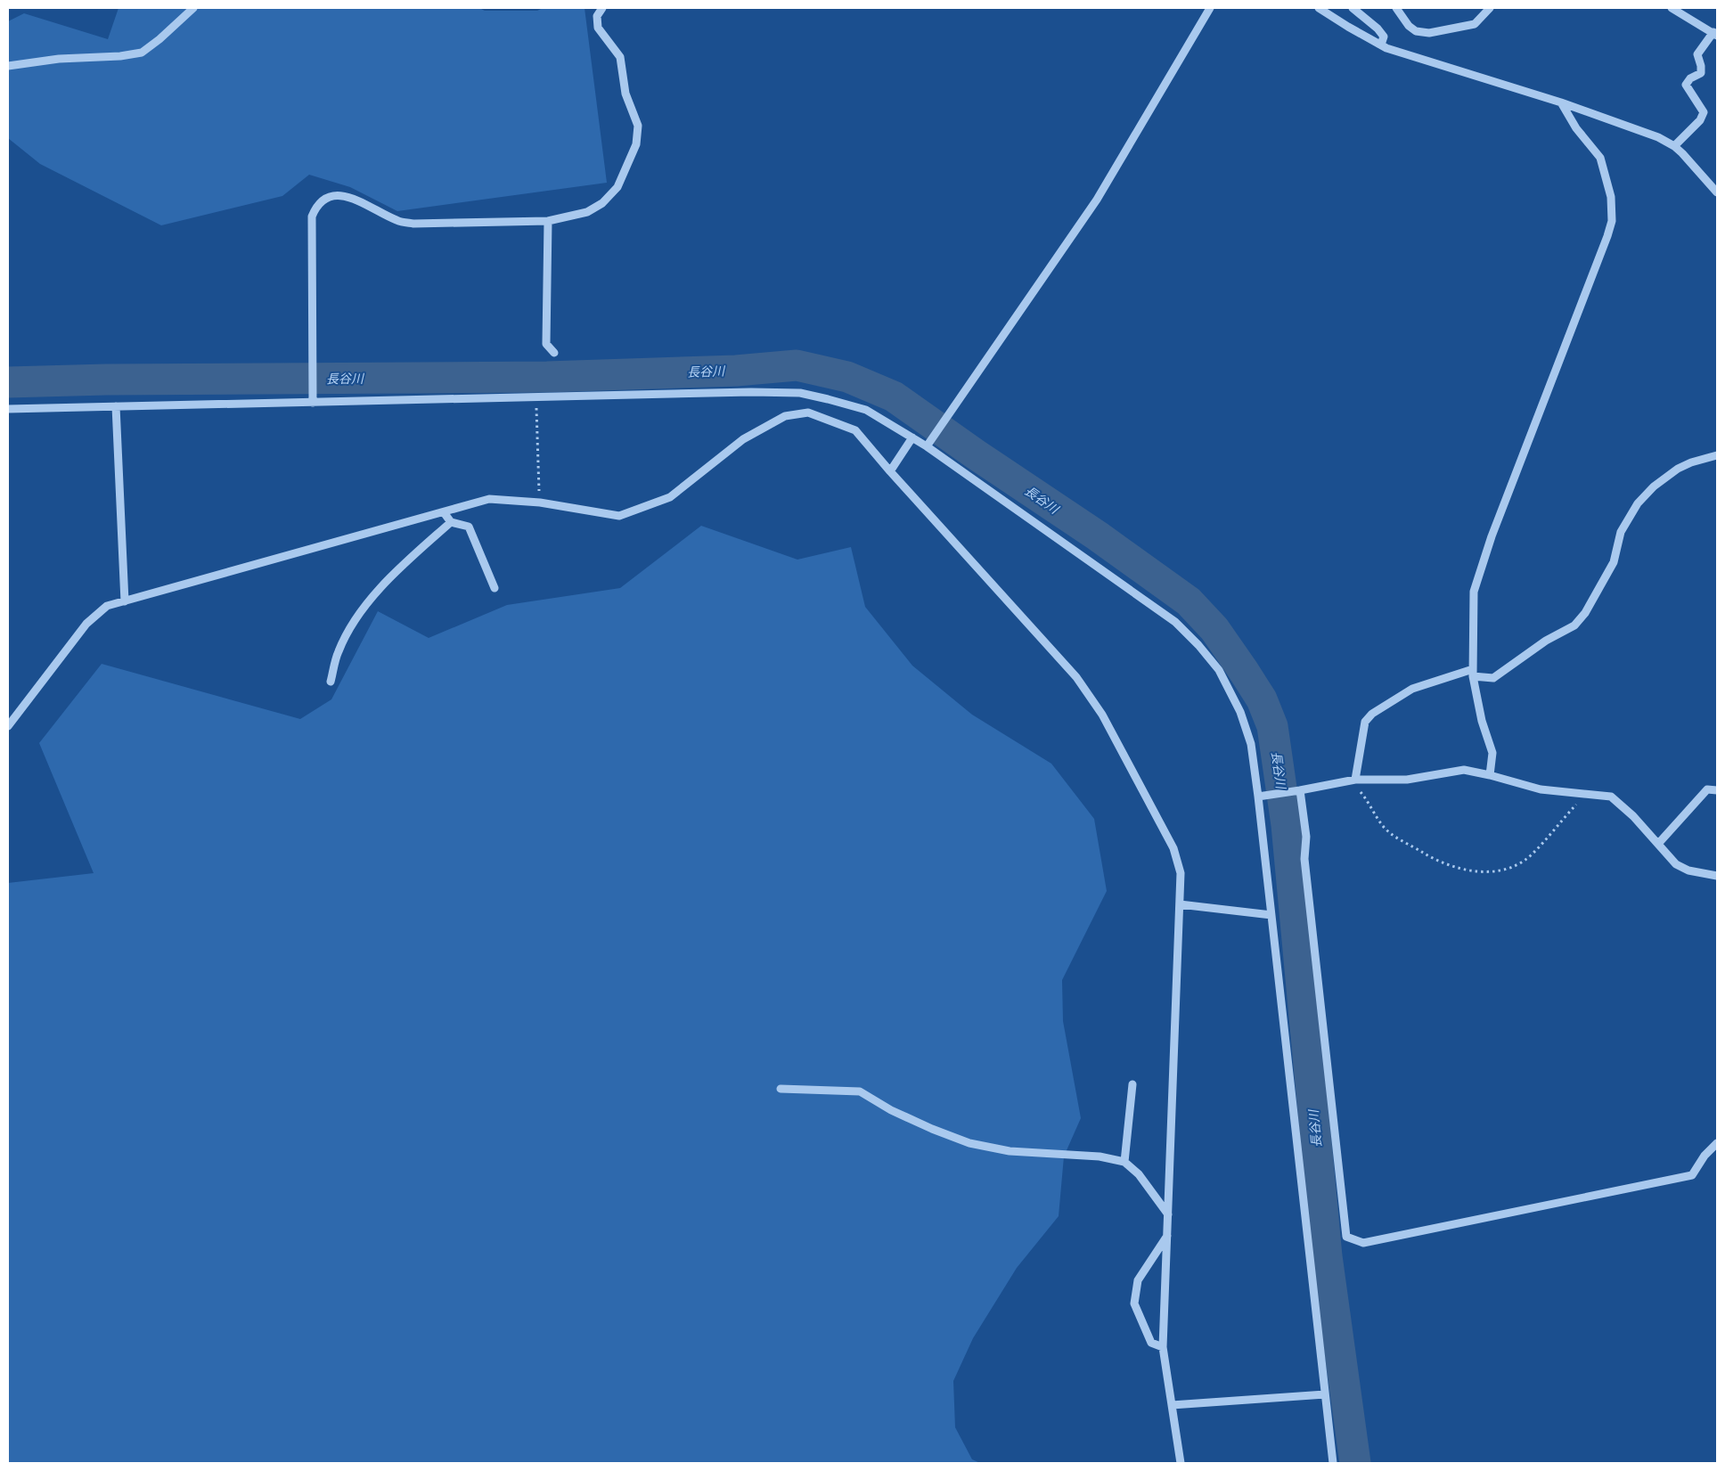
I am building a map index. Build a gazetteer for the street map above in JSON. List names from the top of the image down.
{
  "water": ["長谷川"]
}
